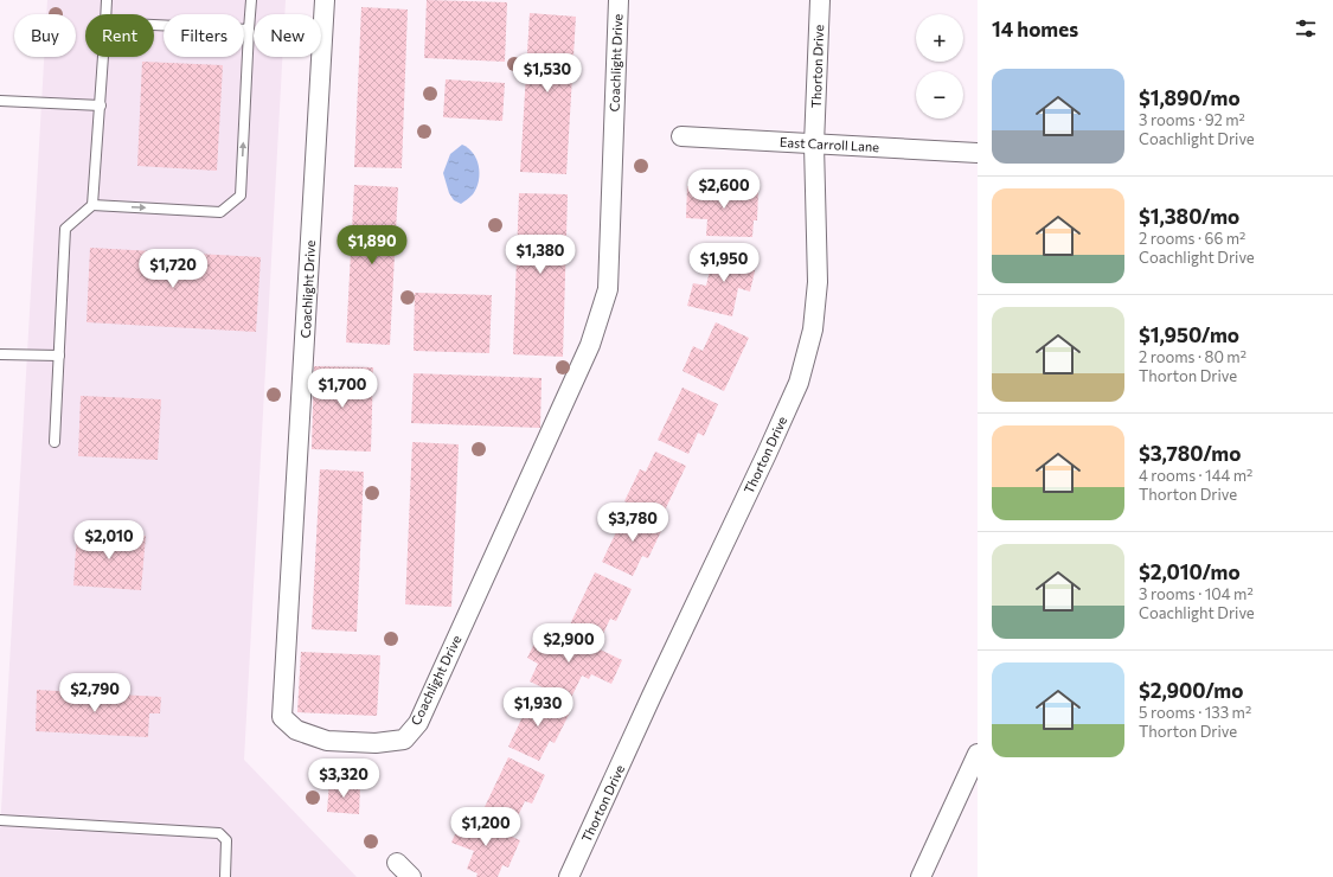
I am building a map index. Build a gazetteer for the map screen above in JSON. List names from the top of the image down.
{
  "streets": {
    "street": ["Coachlight Drive", "Thorton Drive", "East Carroll Lane"]
  },
  "crossings": [
    ["Thorton Drive", "East Carroll Lane"]
  ],
  "page": {
    "heading": "14 homes",
    "map_buttons": ["+", "−"],
    "chip": [
      "Buy",
      "Rent",
      "Filters",
      "New"
    ],
    "price": [
      "$1,530",
      "$2,600",
      "$1,890",
      "$1,380",
      "$1,950",
      "$1,720",
      "$1,700",
      "$3,780",
      "$2,010",
      "$2,900",
      "$2,790",
      "$1,930",
      "$3,320",
      "$1,200"
    ],
    "list": [
      {
        "name": "$1,890/mo",
        "note": "3 rooms · 92 m² · Coachlight Drive"
      },
      {
        "name": "$1,380/mo",
        "note": "2 rooms · 66 m² · Coachlight Drive"
      },
      {
        "name": "$1,950/mo",
        "note": "2 rooms · 80 m² · Thorton Drive"
      },
      {
        "name": "$3,780/mo",
        "note": "4 rooms · 144 m² · Thorton Drive"
      },
      {
        "name": "$2,010/mo",
        "note": "3 rooms · 104 m² · Coachlight Drive"
      },
      {
        "name": "$2,900/mo",
        "note": "5 rooms · 133 m² · Thorton Drive"
      }
    ]
  }
}
